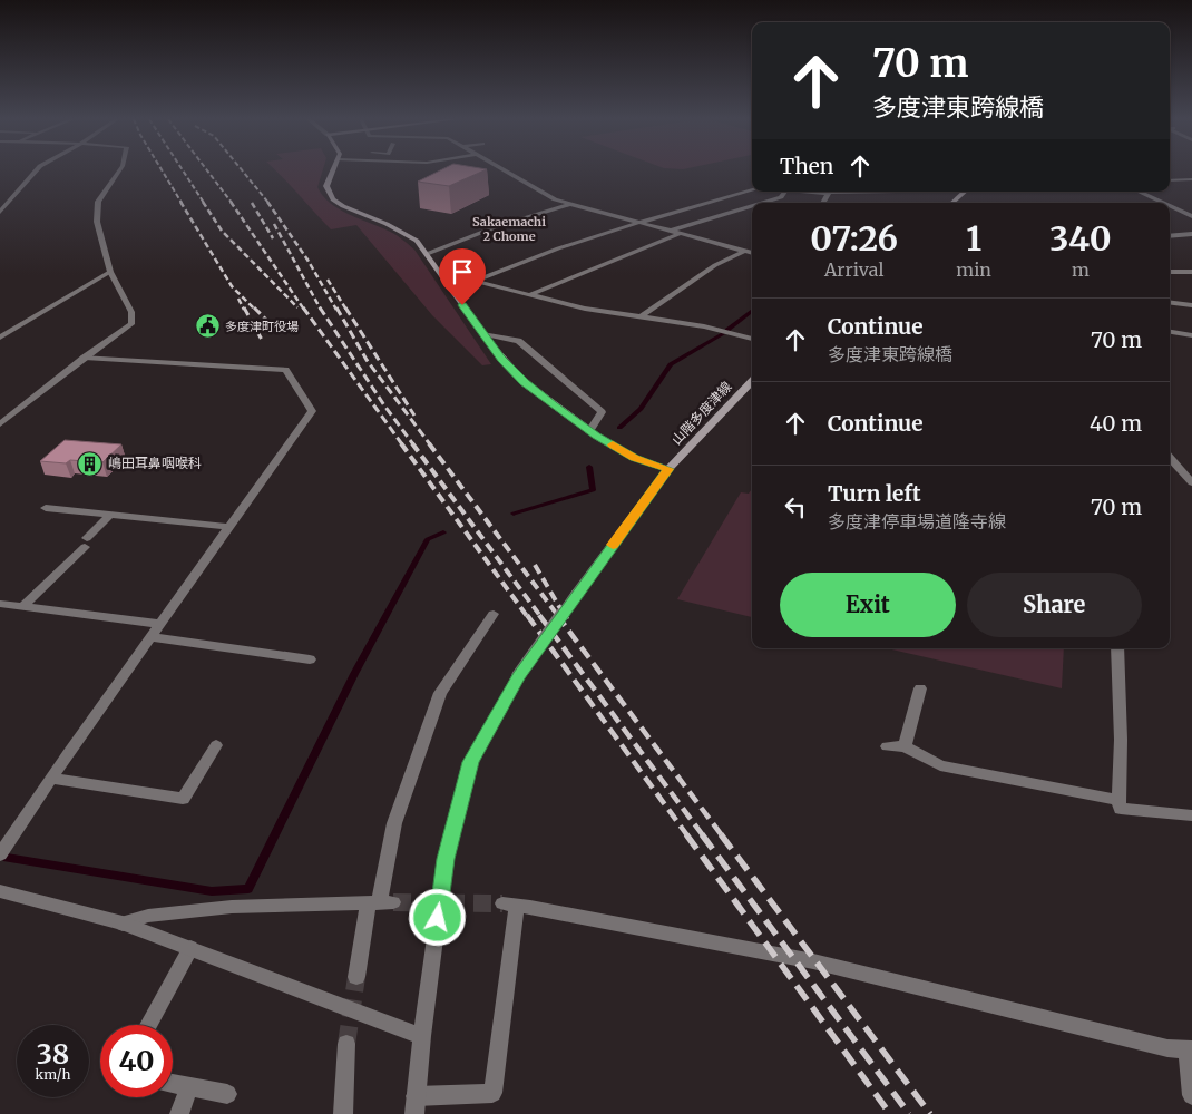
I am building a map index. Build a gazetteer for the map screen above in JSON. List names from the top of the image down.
{
  "streets": {
    "main road": ["山階多度津線"]
  },
  "districts": ["Sakaemachi 2 Chome"],
  "places": {
    "public building": ["多度津町役場"],
    "building": ["嶋田耳鼻咽喉科"]
  },
  "page": {
    "turn": ["70 m", "多度津東跨線橋"],
    "then": "Then",
    "eta": [
      "07:26",
      "Arrival",
      "1",
      "min",
      "340",
      "m"
    ],
    "list": [
      {
        "name": "Continue",
        "note": "多度津東跨線橋",
        "value": "70 m"
      },
      {
        "name": "Continue",
        "value": "40 m"
      },
      {
        "name": "Turn left",
        "note": "多度津停車場道隆寺線",
        "value": "70 m"
      }
    ],
    "buttons": ["Exit", "Share"],
    "speed": "38 km/h",
    "limit": "40"
  }
}
